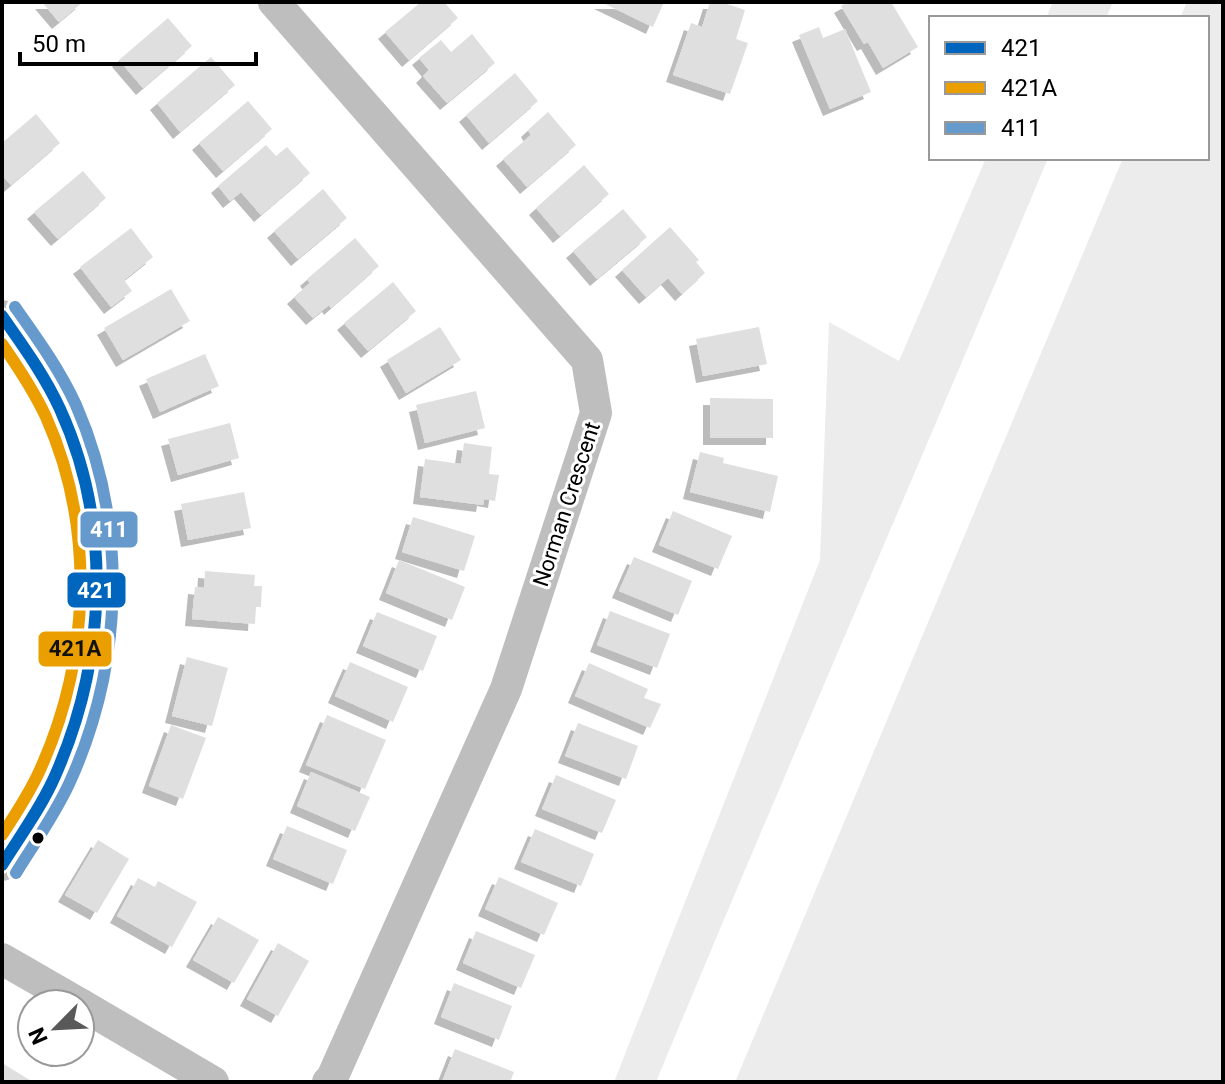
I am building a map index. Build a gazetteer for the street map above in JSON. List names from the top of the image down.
{
  "streets": {
    "street": ["Norman Crescent"]
  },
  "lines": ["transit line 411", "transit line 421", "transit line 421A"],
  "legend": ["421", "421A", "411"],
  "scale_bar": "50 m",
  "north": "bottom left"
}
